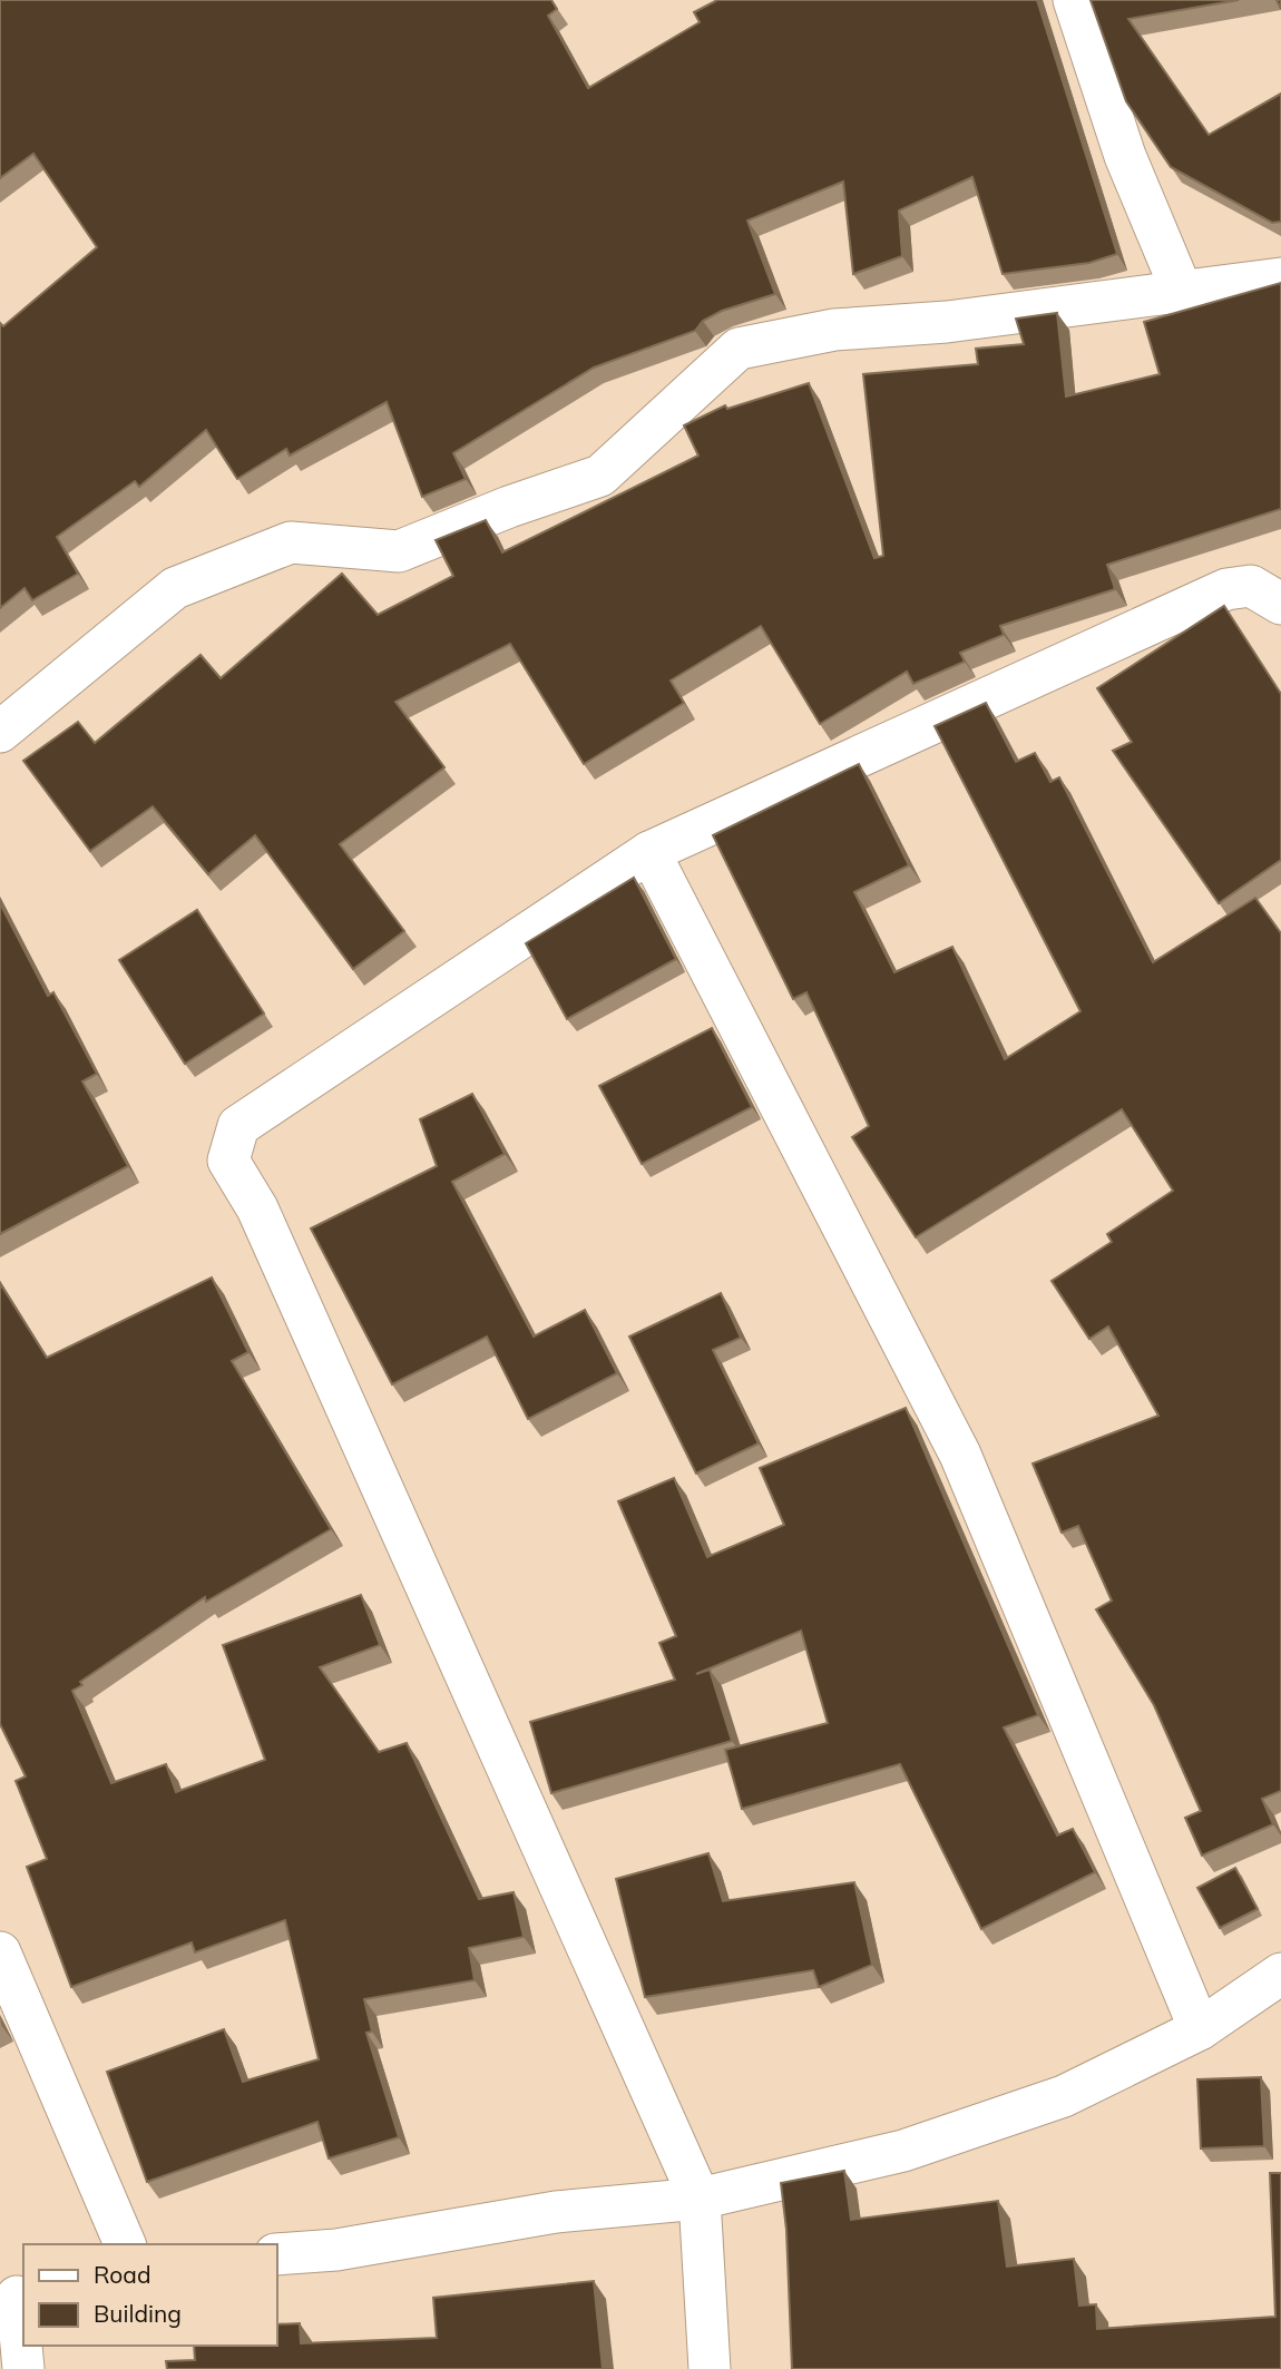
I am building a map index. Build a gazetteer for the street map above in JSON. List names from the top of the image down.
{
  "legend": ["Road", "Building"]
}
